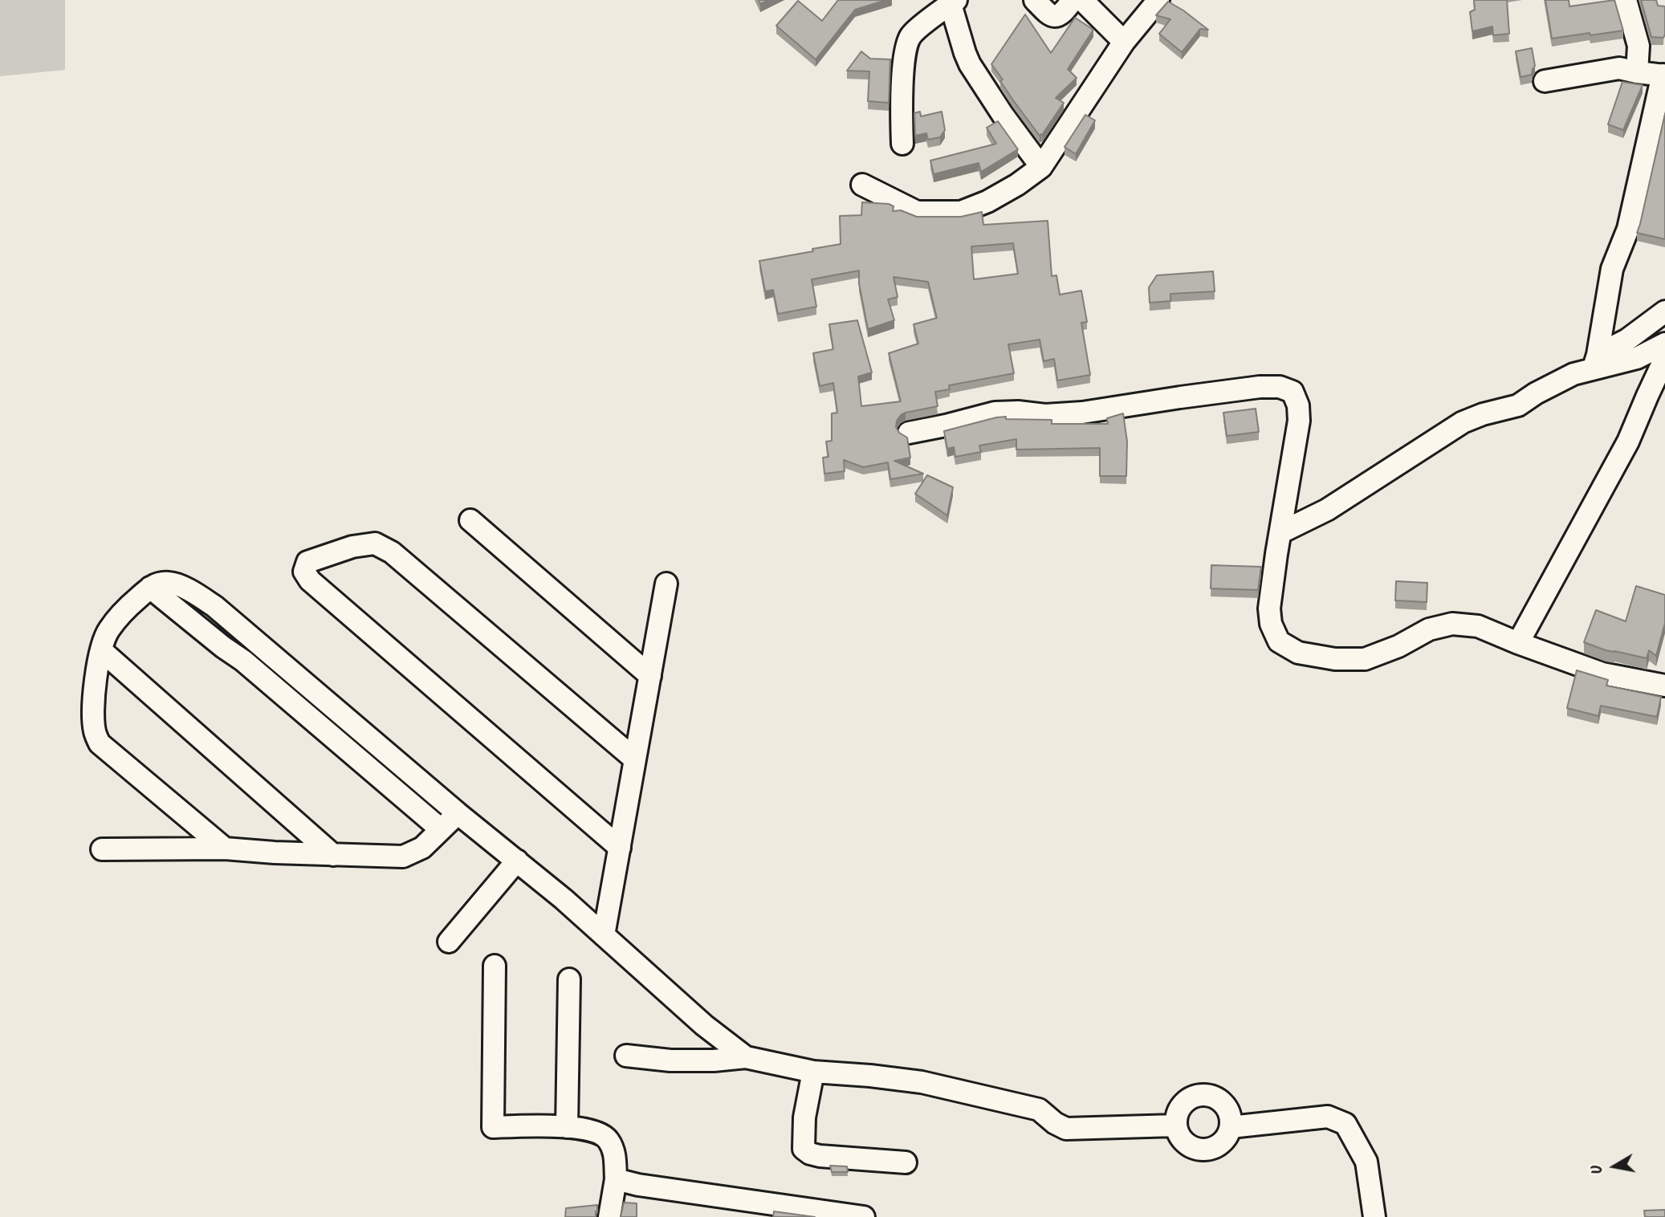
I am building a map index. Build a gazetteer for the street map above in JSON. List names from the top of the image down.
{
  "north": "left"
}
